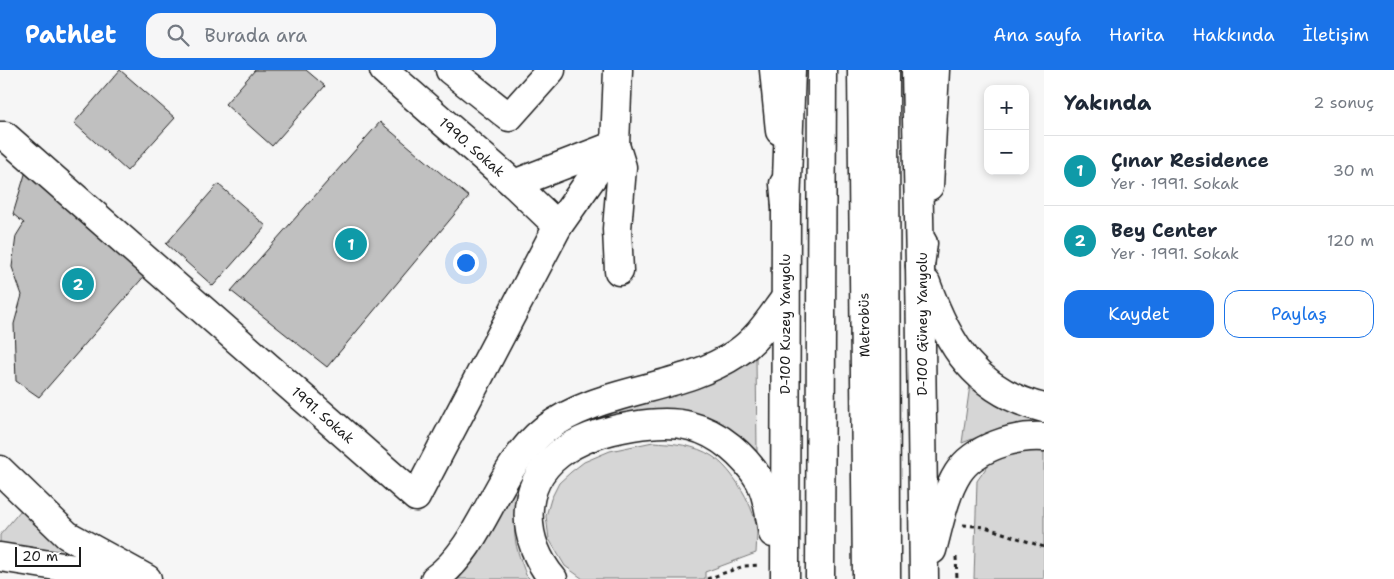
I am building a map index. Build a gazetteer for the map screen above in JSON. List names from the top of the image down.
{
  "streets": {
    "main road": [
      "1990. Sokak",
      "D-100 Kuzey Yanyolu",
      "D-100 Güney Yanyolu",
      "Metrobüs",
      "1991. Sokak"
    ]
  },
  "crossings": [
    ["1990. Sokak", "1991. Sokak"]
  ],
  "scale_bar": "20 m",
  "page": {
    "header": "Pathlet",
    "search": "Burada ara",
    "nav": [
      "Ana sayfa",
      "Harita",
      "Hakkında",
      "İletişim"
    ],
    "heading": ["Yakında", "2 sonuç"],
    "map_buttons": ["+", "−"],
    "list": [
      {
        "mark": "1",
        "name": "Çınar Residence",
        "note": "Yer · 1991. Sokak",
        "value": "30 m"
      },
      {
        "mark": "2",
        "name": "Bey Center",
        "note": "Yer · 1991. Sokak",
        "value": "120 m"
      }
    ],
    "pins": ["1", "2"],
    "buttons": ["Kaydet", "Paylaş"],
    "scale": "20 m"
  }
}
